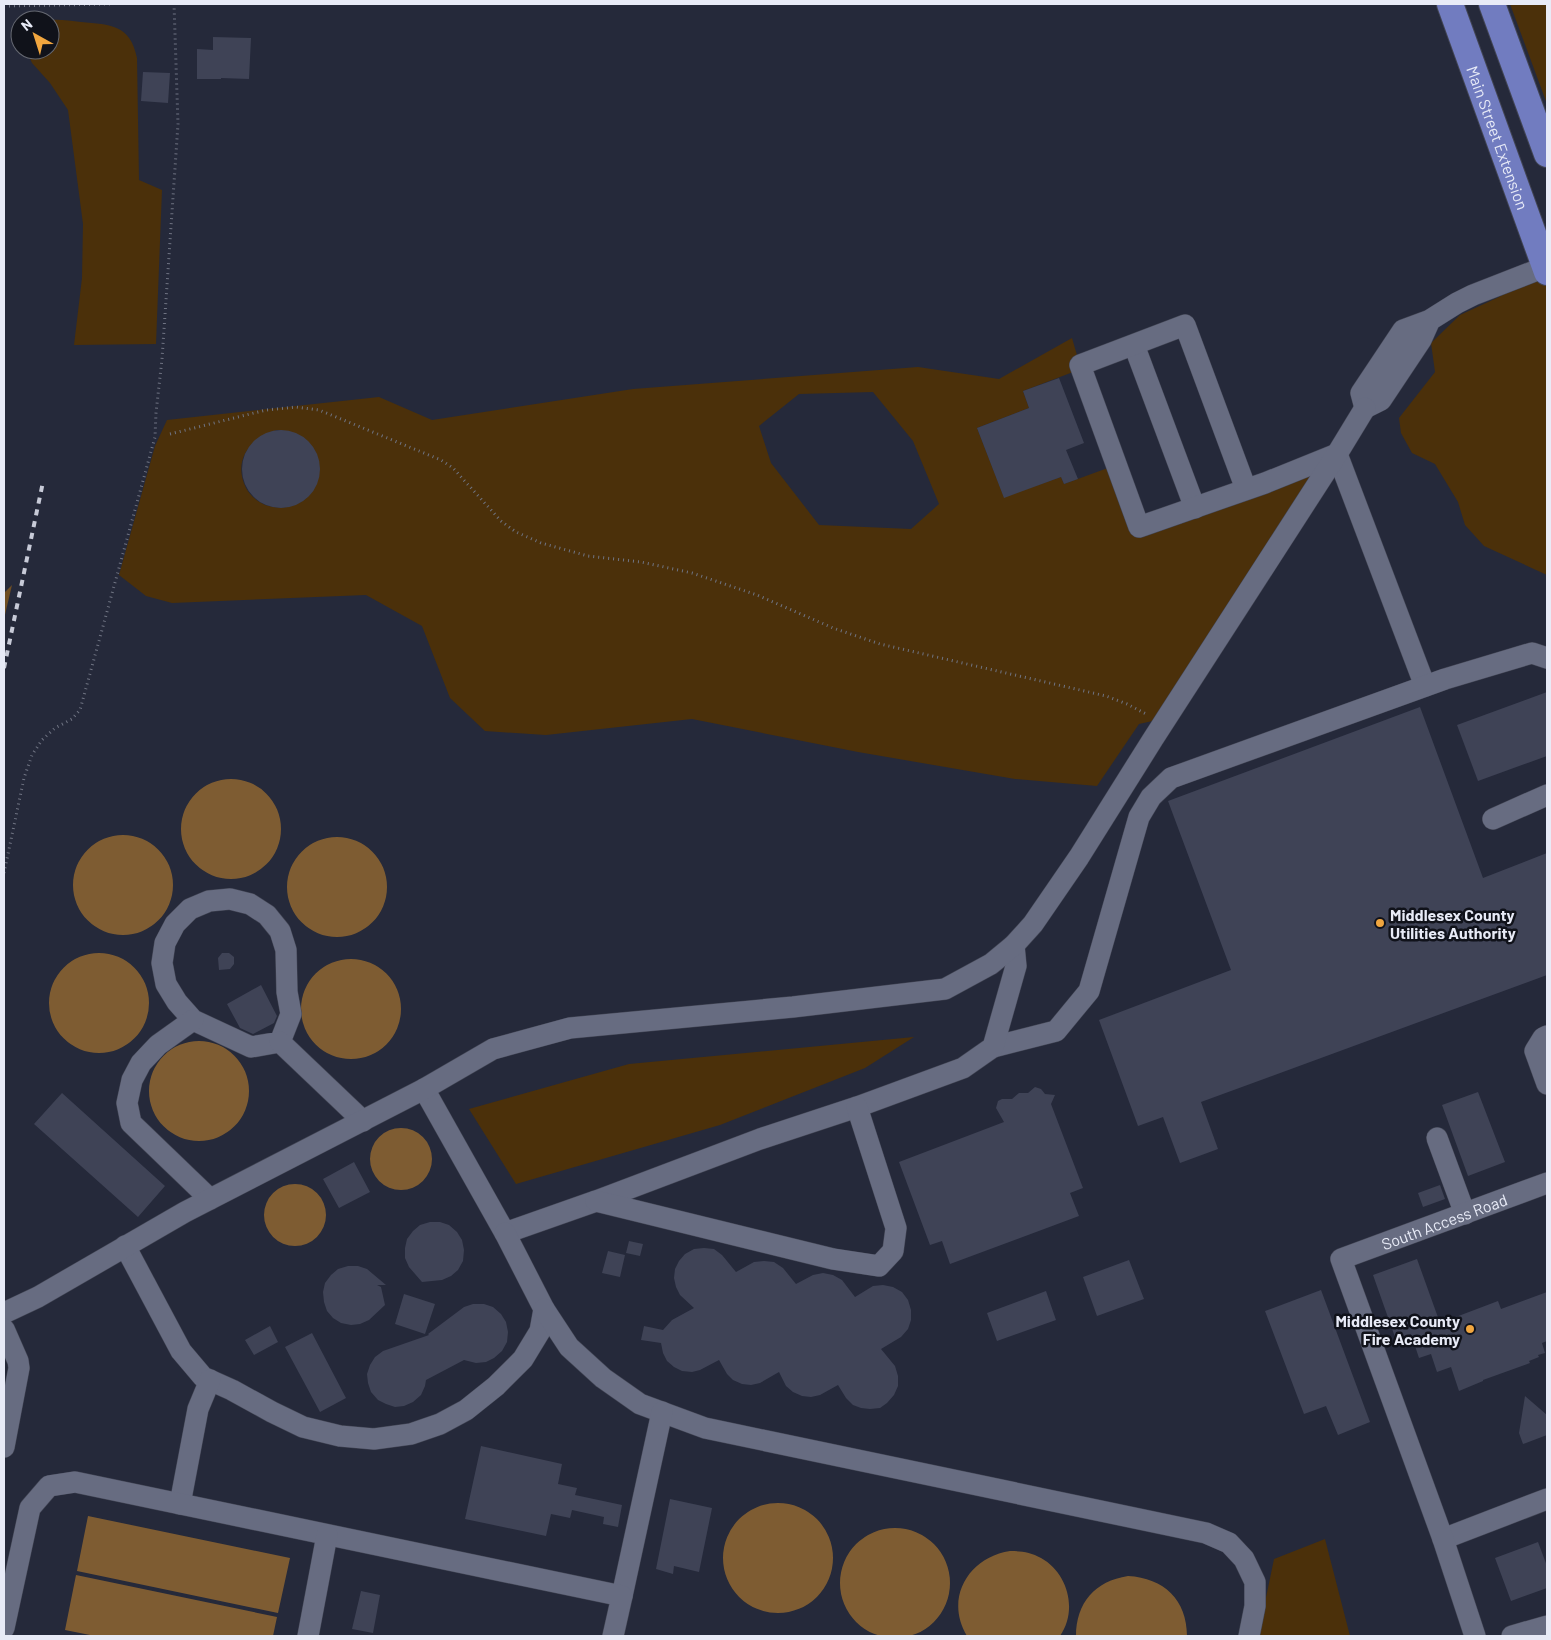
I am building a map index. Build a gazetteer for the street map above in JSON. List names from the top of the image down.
{
  "streets": {
    "main road": ["Main Street Extension"],
    "lane": ["South Access Road"]
  },
  "places": ["Middlesex County Utilities Authority", "Middlesex County Fire Academy"],
  "north": "top left"
}
